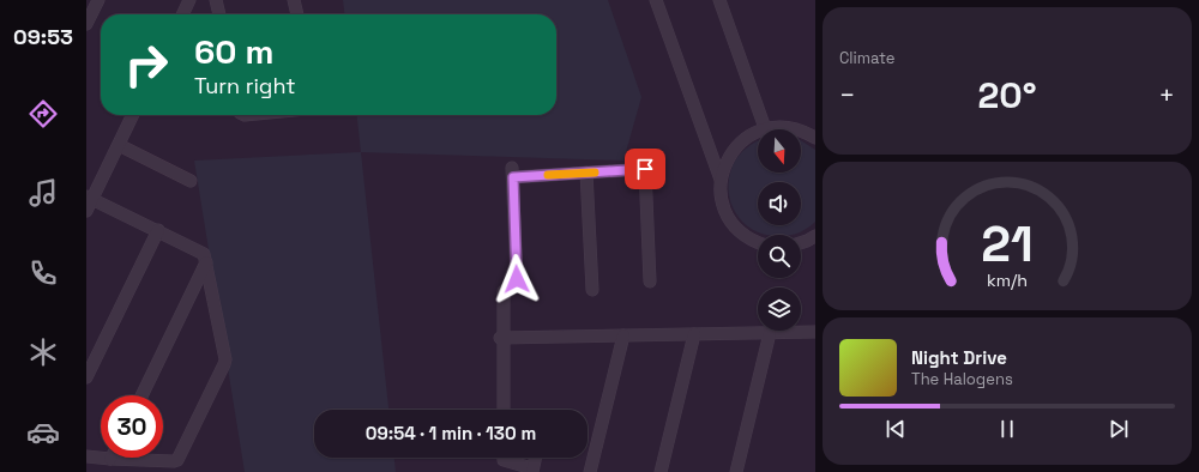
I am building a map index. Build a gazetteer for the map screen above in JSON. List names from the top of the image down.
{
  "north": "bottom",
  "page": {
    "tabs": "09:53",
    "tile": "Climate",
    "turn": ["60 m", "Turn right"],
    "heat": ["−", "20°", "+"],
    "song": ["Night Drive", "The Halogens"],
    "limit": "30",
    "trip": "09:54 · 1 min · 130 m",
    "gauge": ["21", "km/h"]
  }
}
